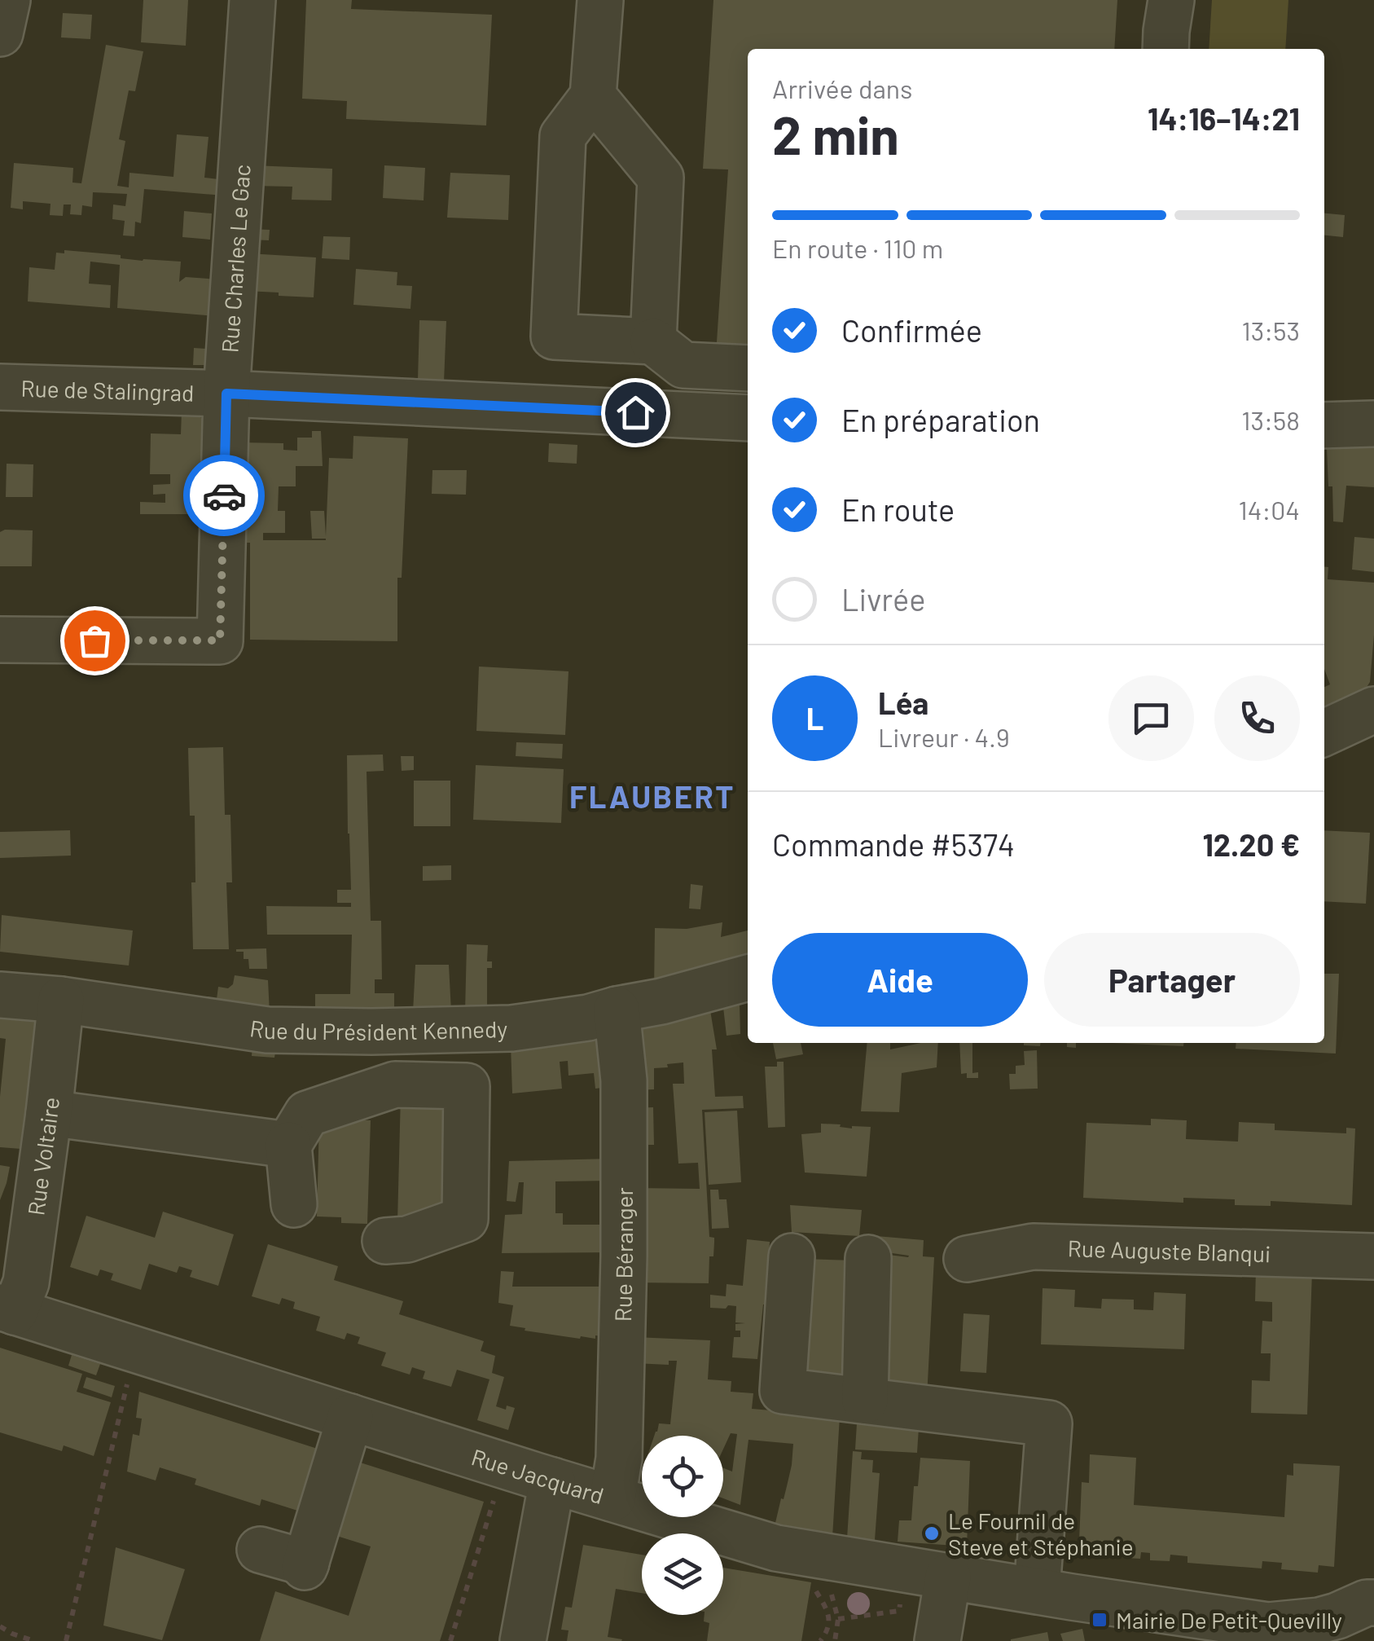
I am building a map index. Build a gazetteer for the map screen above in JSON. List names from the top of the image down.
{
  "streets": {
    "street": [
      "Rue Charles Le Gac",
      "Rue de Stalingrad",
      "Rue du Président Kennedy",
      "Rue Voltaire",
      "Rue Auguste Blanqui",
      "Rue Béranger",
      "Rue Jacquard"
    ]
  },
  "crossings": [
    ["Rue Charles Le Gac", "Rue de Stalingrad"],
    ["Rue du Président Kennedy", "Rue Voltaire"],
    ["Rue du Président Kennedy", "Rue Béranger"],
    ["Rue Voltaire", "Rue Jacquard"],
    ["Rue Béranger", "Rue Jacquard"]
  ],
  "districts": ["FLAUBERT"],
  "places": {
    "other": ["Le Fournil de Steve et Stéphanie"],
    "transit": ["Mairie De Petit-Quevilly"]
  },
  "page": {
    "heading": ["2 min", "Arrivée dans", "14:16–14:21"],
    "panel": [
      "Léa",
      "Livreur · 4.9",
      "Commande #5374",
      "12.20 €"
    ],
    "bar": "En route · 110 m",
    "list": [
      ["Confirmée", "13:53"],
      ["En préparation", "13:58"],
      ["En route", "14:04"],
      "Livrée"
    ],
    "round": "L",
    "buttons": ["Aide", "Partager"]
  }
}
